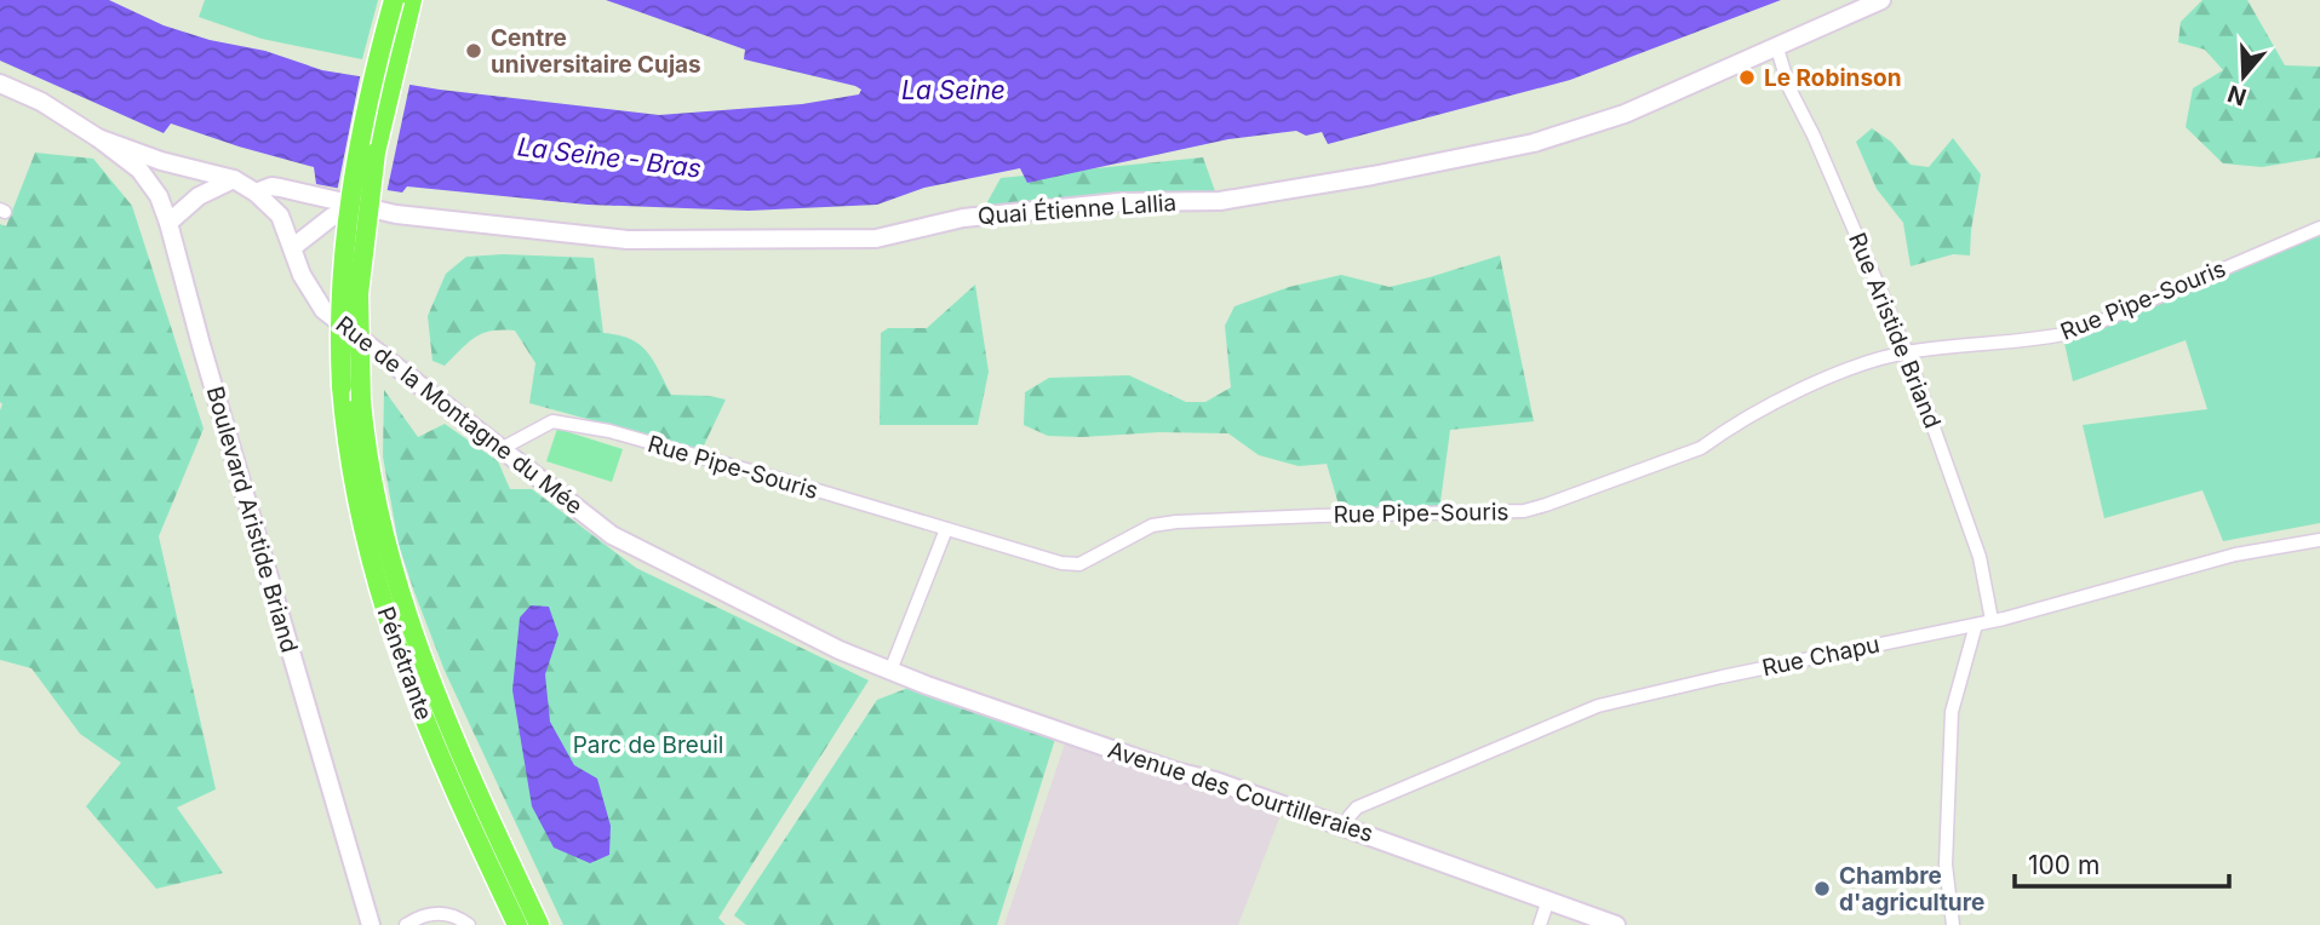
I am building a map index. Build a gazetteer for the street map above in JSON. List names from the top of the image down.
{
  "streets": {
    "main road": ["Pénétrante"],
    "street": [
      "Quai Étienne Lallia",
      "Rue Pipe-Souris",
      "Rue Aristide Briand",
      "Rue de la Montagne du Mée",
      "Boulevard Aristide Briand",
      "Rue Chapu",
      "Avenue des Courtilleraies"
    ]
  },
  "crossings": [
    ["Quai Étienne Lallia", "Rue Aristide Briand"],
    ["Quai Étienne Lallia", "Rue de la Montagne du Mée"],
    ["Rue Pipe-Souris", "Rue Aristide Briand"],
    ["Rue Pipe-Souris", "Rue de la Montagne du Mée"],
    ["Rue Aristide Briand", "Rue Chapu"],
    ["Rue de la Montagne du Mée", "Boulevard Aristide Briand"],
    ["Rue de la Montagne du Mée", "Avenue des Courtilleraies"],
    ["Rue Chapu", "Avenue des Courtilleraies"]
  ],
  "water": ["La Seine", "La Seine - Bras"],
  "parks": ["Parc de Breuil"],
  "places": ["Centre universitaire Cujas", "Le Robinson", "Chambre d'agriculture"],
  "scale_bar": "100 m",
  "north": "bottom"
}
